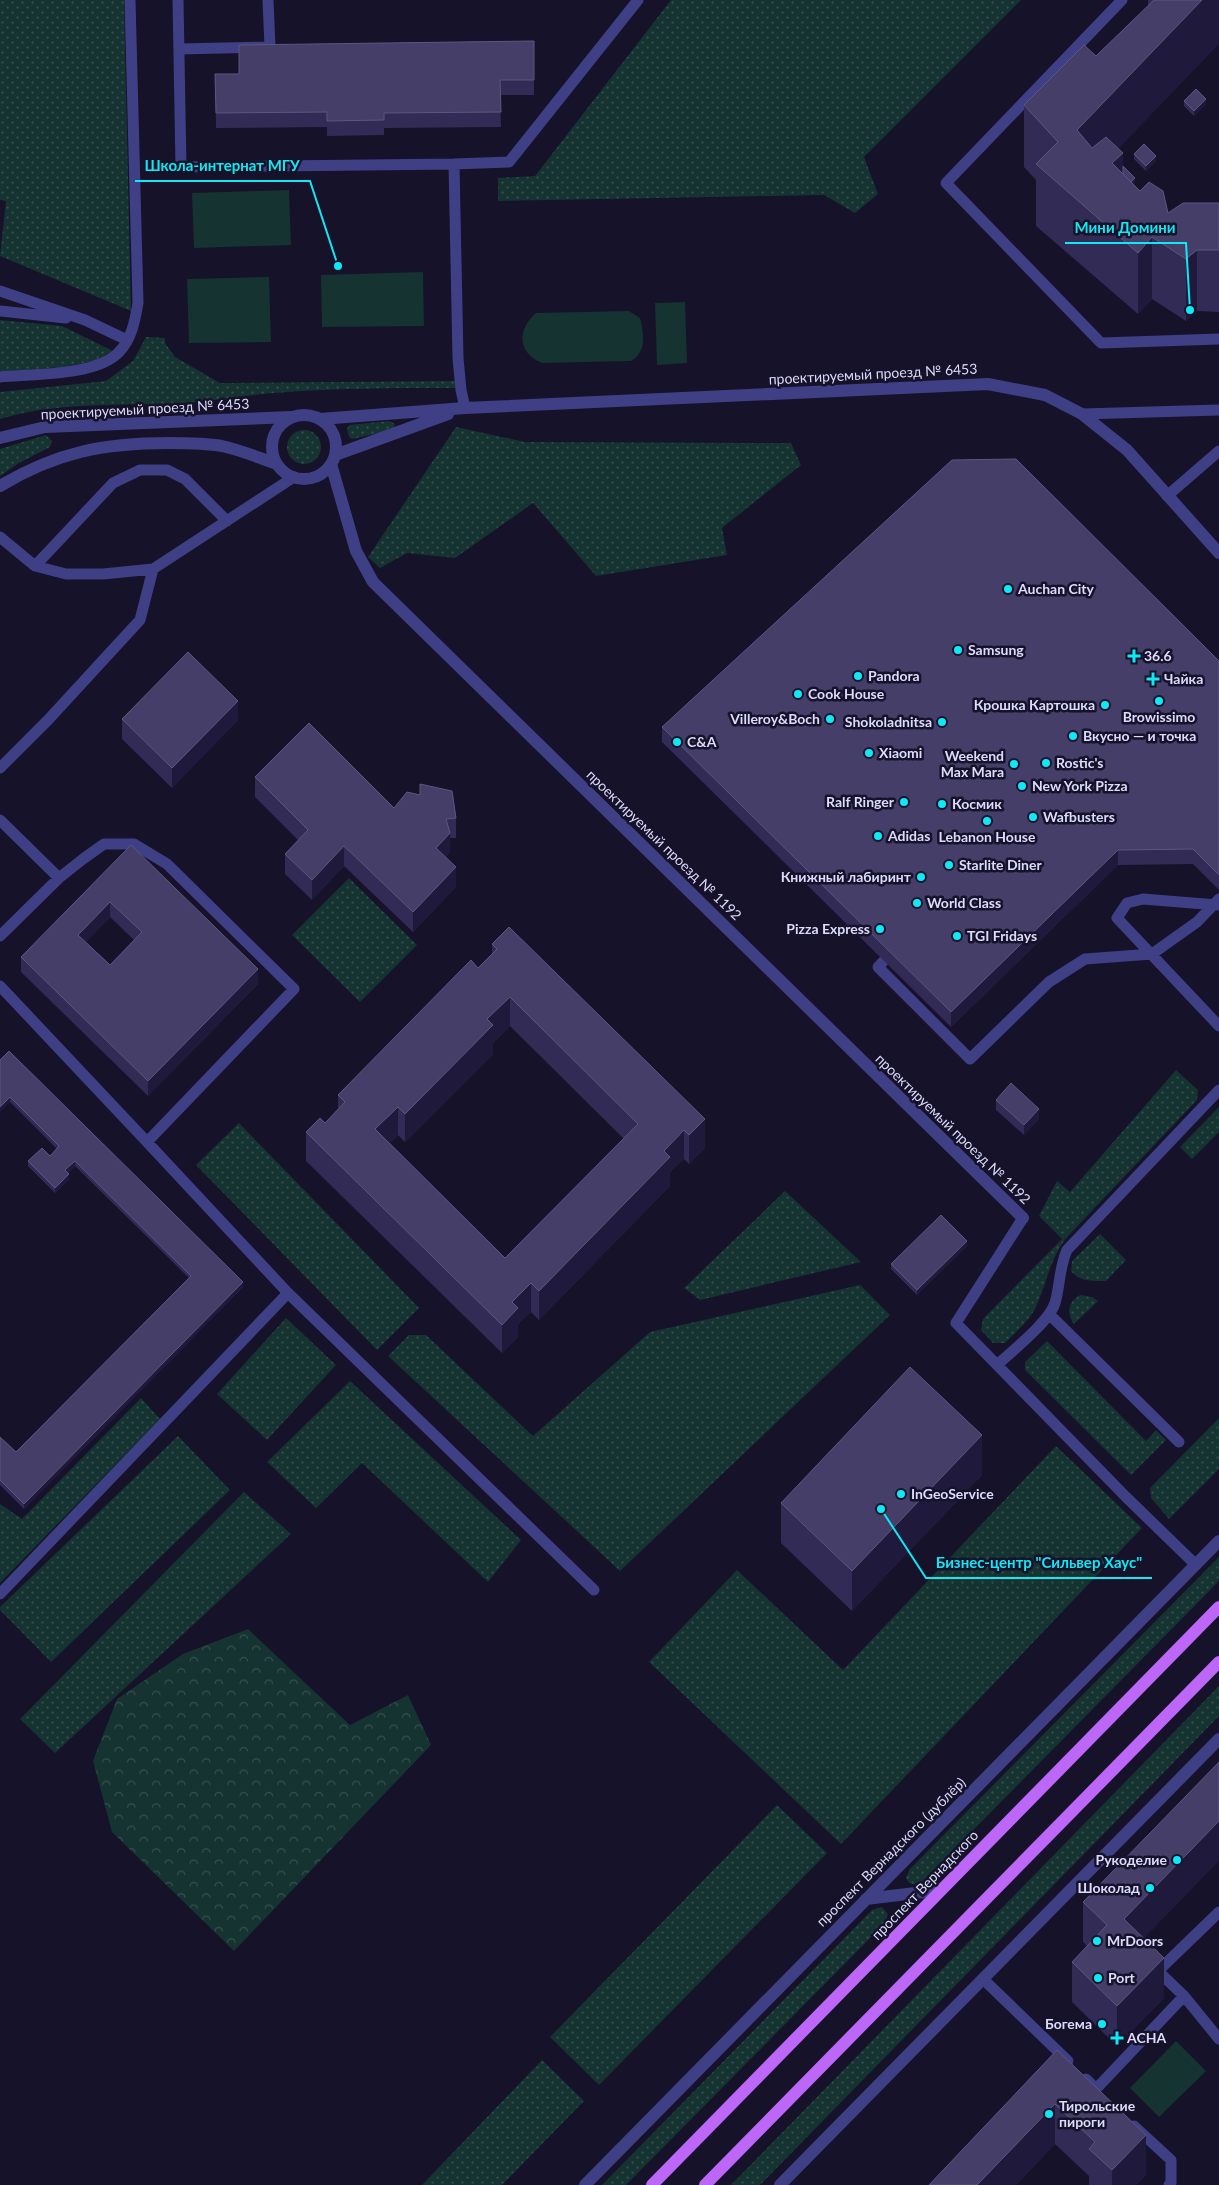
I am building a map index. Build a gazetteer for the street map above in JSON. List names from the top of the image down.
{
  "streets": {
    "main road": ["проспект Вернадского"],
    "street": ["проектируемый проезд № 6453", "проектируемый проезд № 1192", "проспект Вернадского (дублёр)"]
  },
  "crossings": [
    ["проектируемый проезд № 6453", "проектируемый проезд № 1192"]
  ],
  "places": {
    "other": [
      "Школа-интернат МГУ",
      "Мини Домини",
      "Auchan City",
      "Samsung",
      "Pandora",
      "Cook House",
      "Browissimo",
      "Крошка Картошка",
      "Villeroy&Boch",
      "Shokoladnitsa",
      "Вкусно — и точка",
      "C&A",
      "Xiaomi",
      "Rostic's",
      "Weekend Max Mara",
      "New York Pizza",
      "Ralf Ringer",
      "Космик",
      "Wafbusters",
      "Lebanon House",
      "Adidas",
      "Starlite Diner",
      "Книжный лабиринт",
      "World Class",
      "Pizza Express",
      "TGI Fridays",
      "InGeoService",
      "Бизнес-центр \"Сильвер Хаус\"",
      "Рукоделие",
      "Шоколад",
      "MrDoors",
      "Port",
      "Богема",
      "Тирольские пироги"
    ],
    "health": ["36.6", "Чайка", "ACHA"]
  }
}
